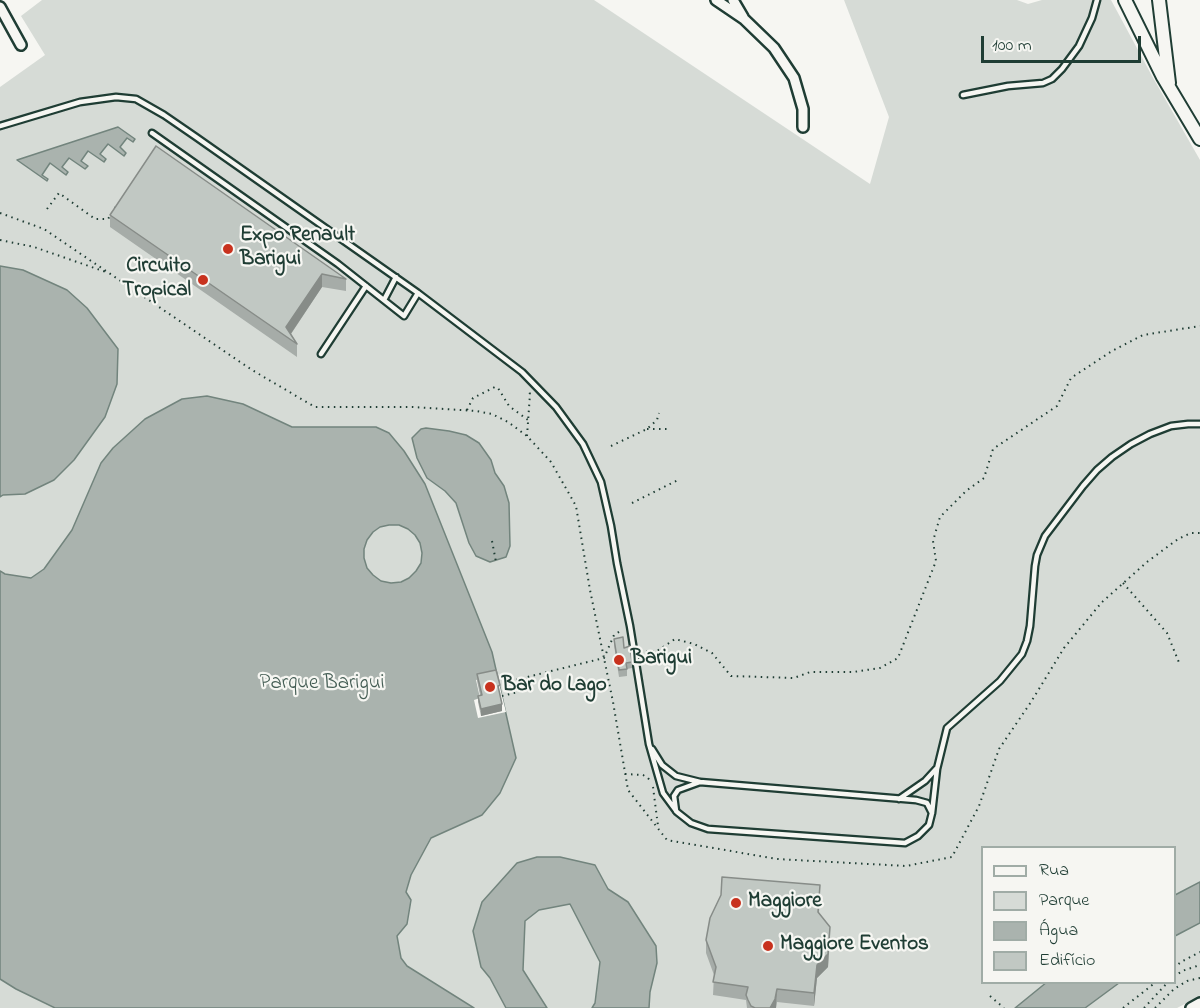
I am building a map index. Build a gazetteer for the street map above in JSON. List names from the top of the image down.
{
  "parks": ["Parque Barigui"],
  "places": [
    "Expo Renault Barigui",
    "Circuito Tropical",
    "Barigui",
    "Bar do Lago",
    "Maggiore",
    "Maggiore Eventos"
  ],
  "legend": [
    "Rua",
    "Parque",
    "Água",
    "Edifício"
  ],
  "scale_bar": "100 m"
}
